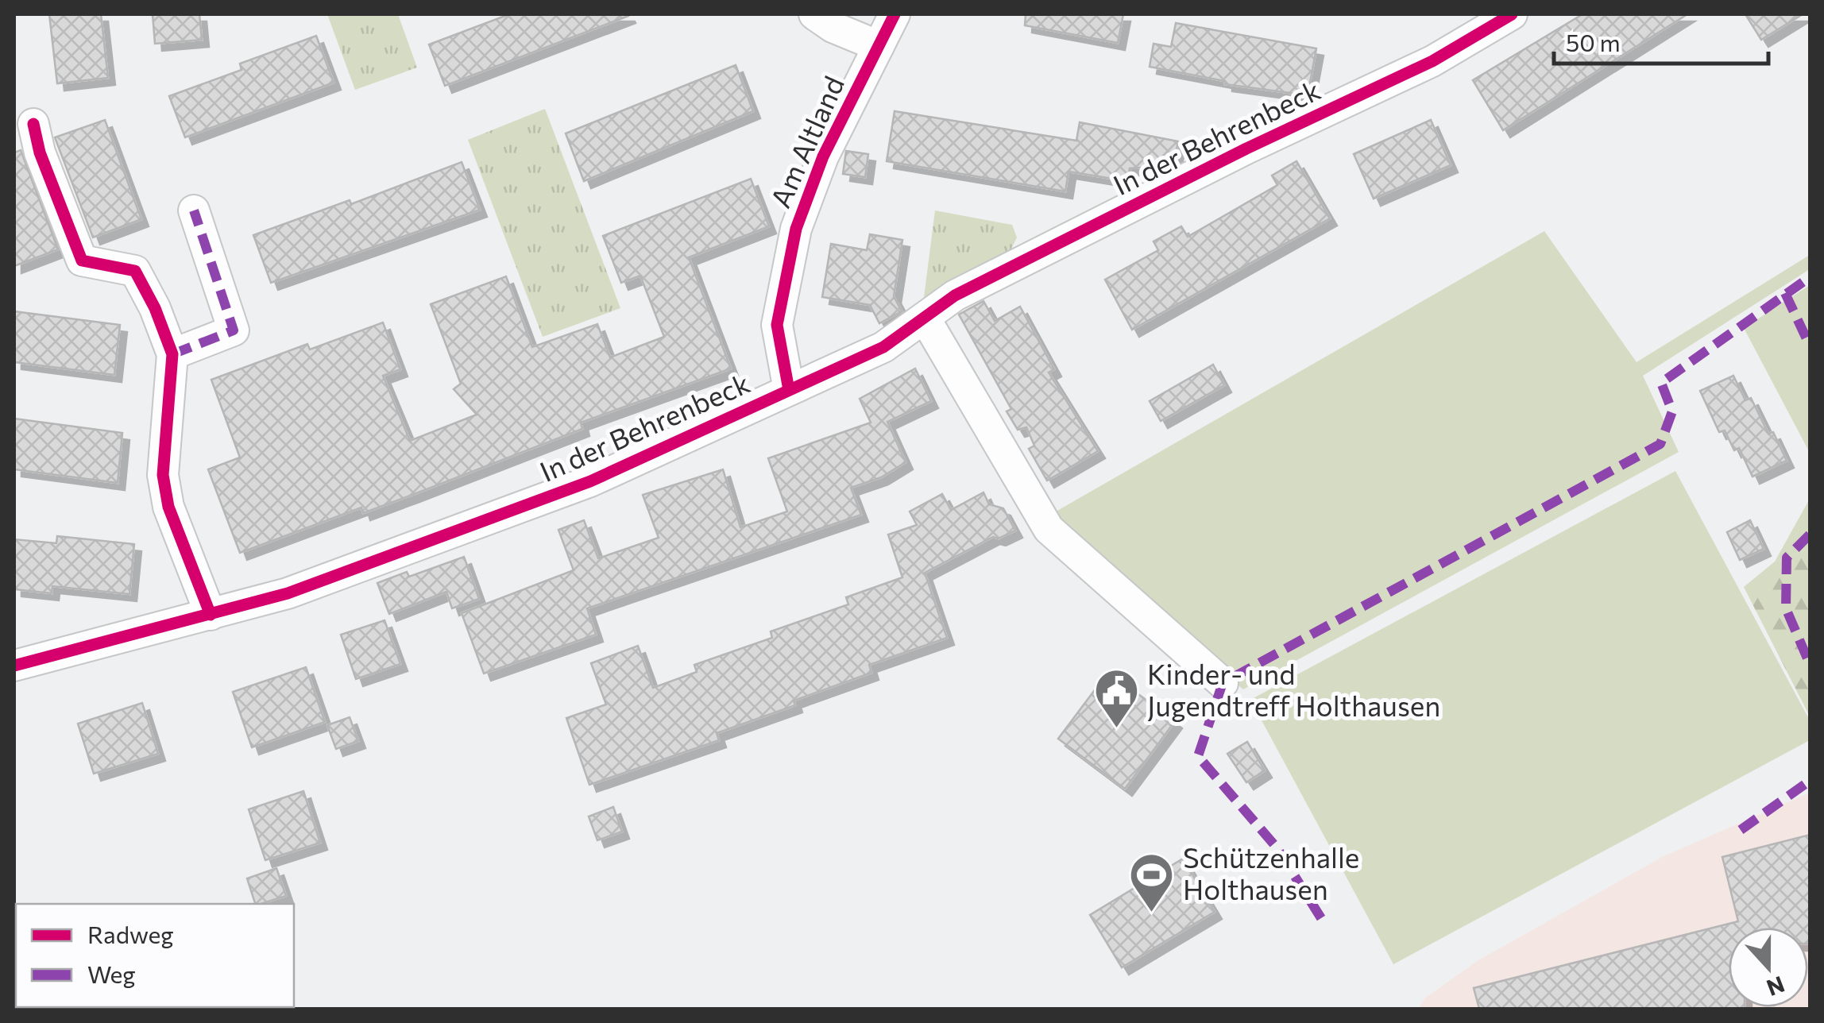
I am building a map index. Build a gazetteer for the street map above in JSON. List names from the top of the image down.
{
  "streets": {
    "street": ["In der Behrenbeck", "Am Altland"]
  },
  "crossings": [
    ["In der Behrenbeck", "Am Altland"]
  ],
  "places": {
    "public building": ["Kinder- und Jugendtreff Holthausen"],
    "sports": ["Schützenhalle Holthausen"]
  },
  "legend": ["Radweg", "Weg"],
  "scale_bar": "50 m",
  "north": "bottom"
}
